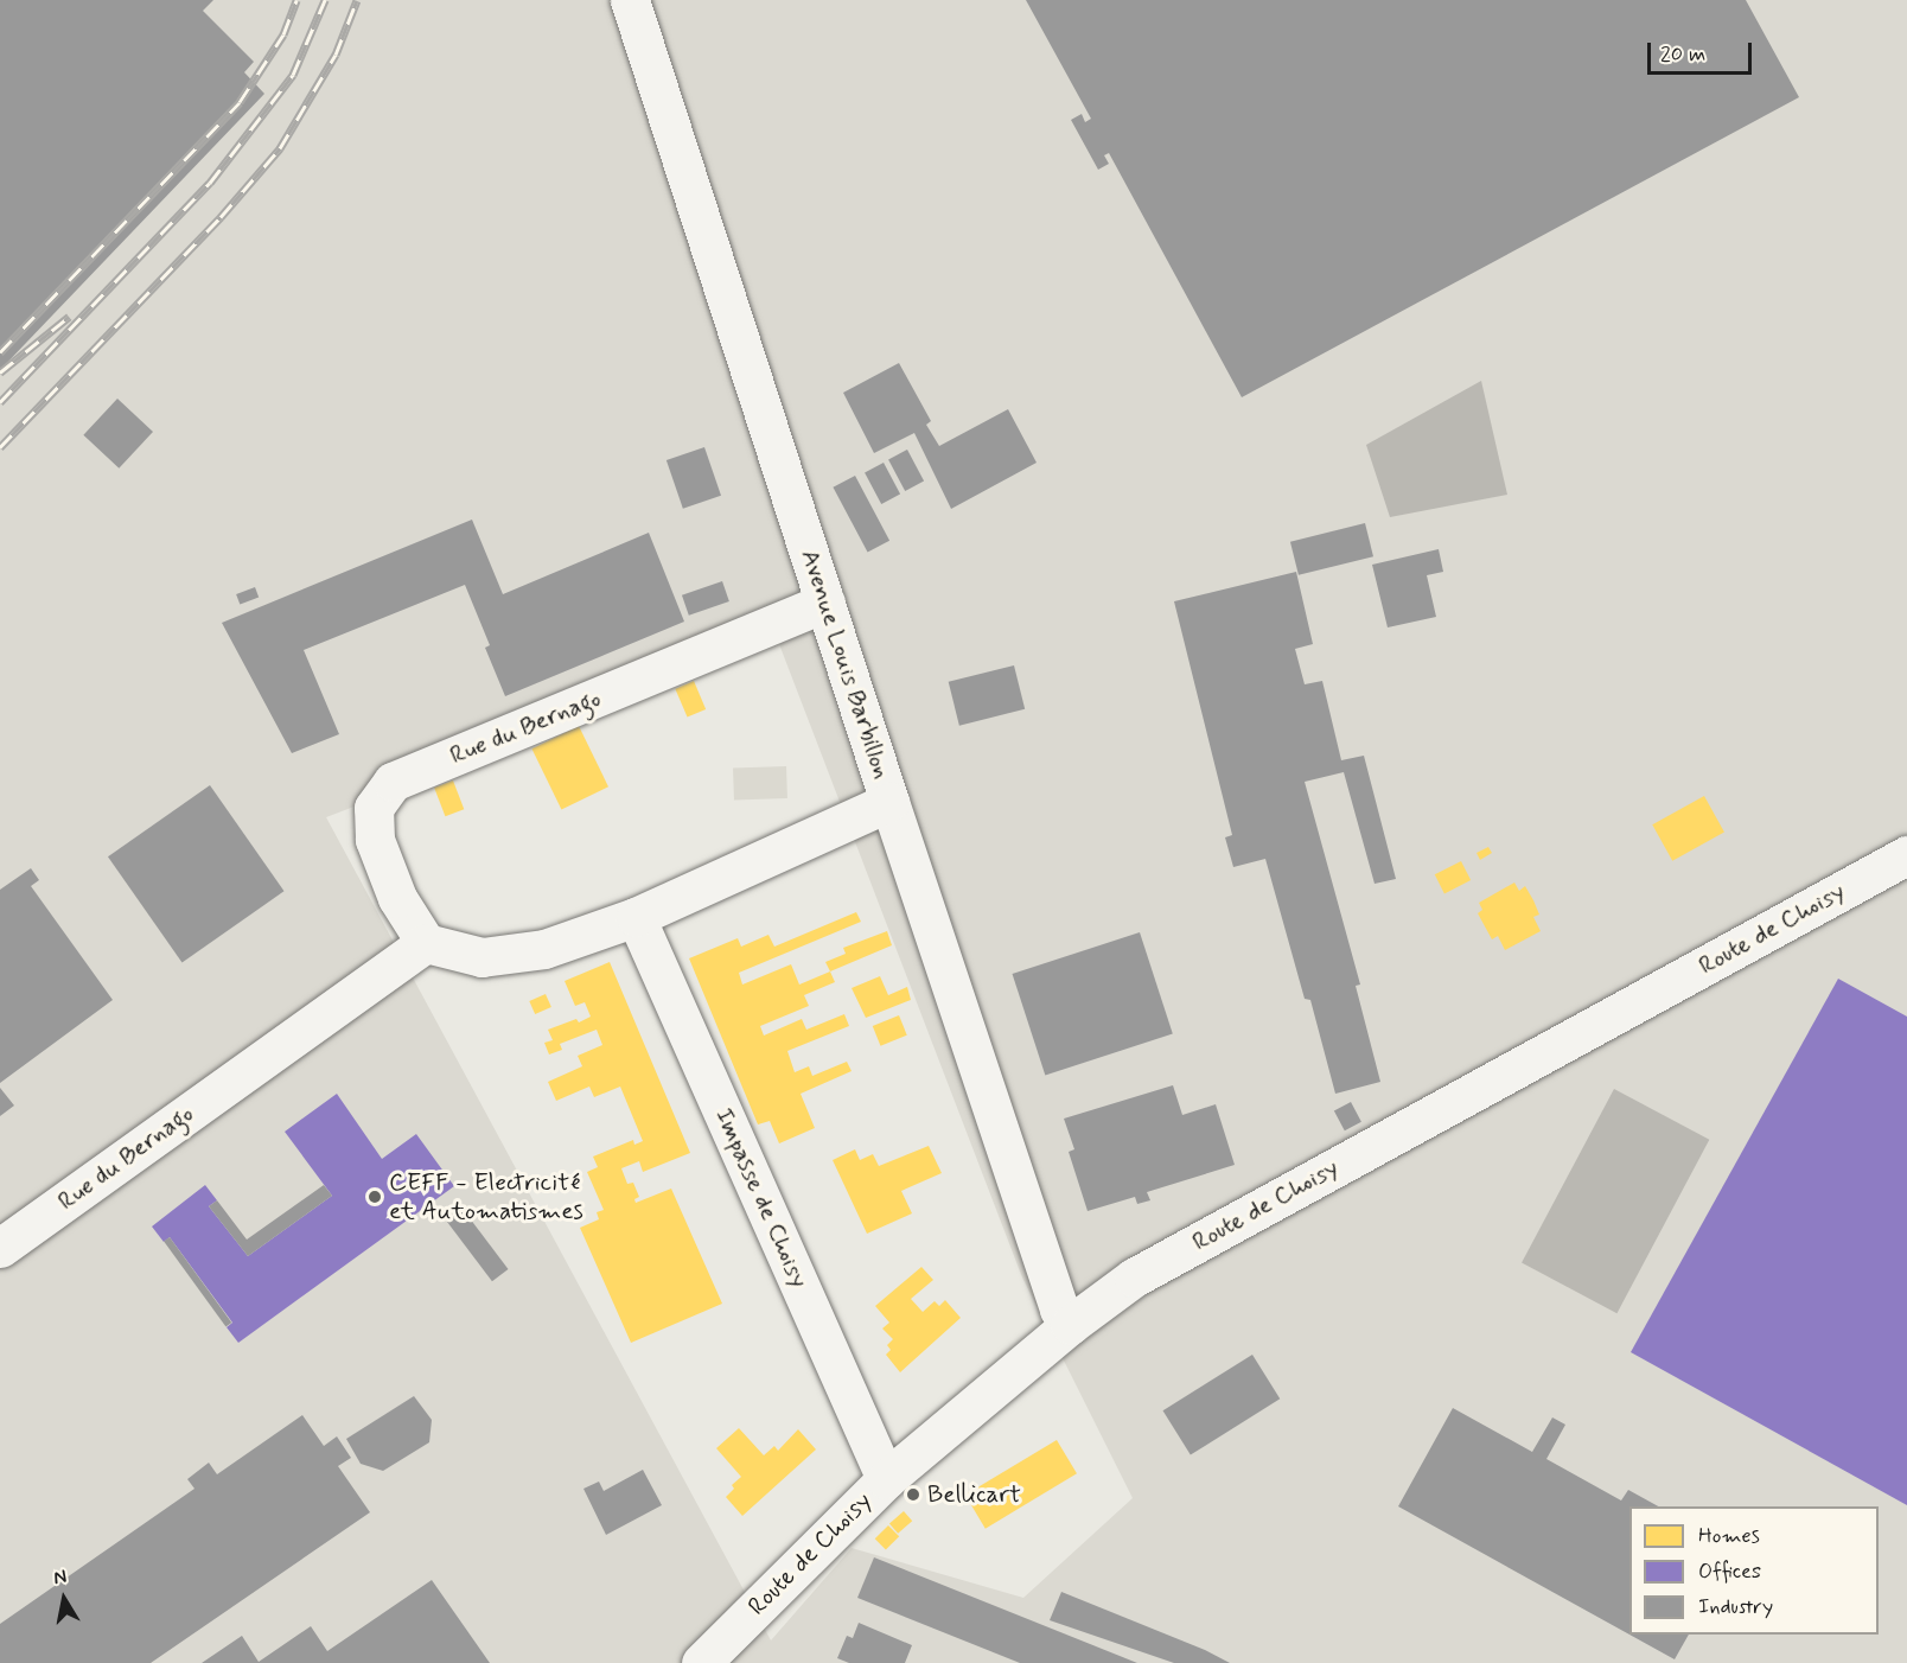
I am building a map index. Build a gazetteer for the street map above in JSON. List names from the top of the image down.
{
  "streets": {
    "street": [
      "Avenue Louis Barbillon",
      "Rue du Bernago",
      "Route de Choisy",
      "Impasse de Choisy"
    ]
  },
  "crossings": [
    ["Avenue Louis Barbillon", "Rue du Bernago"],
    ["Avenue Louis Barbillon", "Route de Choisy"],
    ["Route de Choisy", "Impasse de Choisy"]
  ],
  "places": ["CEFF - Electricité et Automatismes", "Bellicart"],
  "legend": ["Homes", "Offices", "Industry"],
  "scale_bar": "20 m",
  "north": "top"
}
